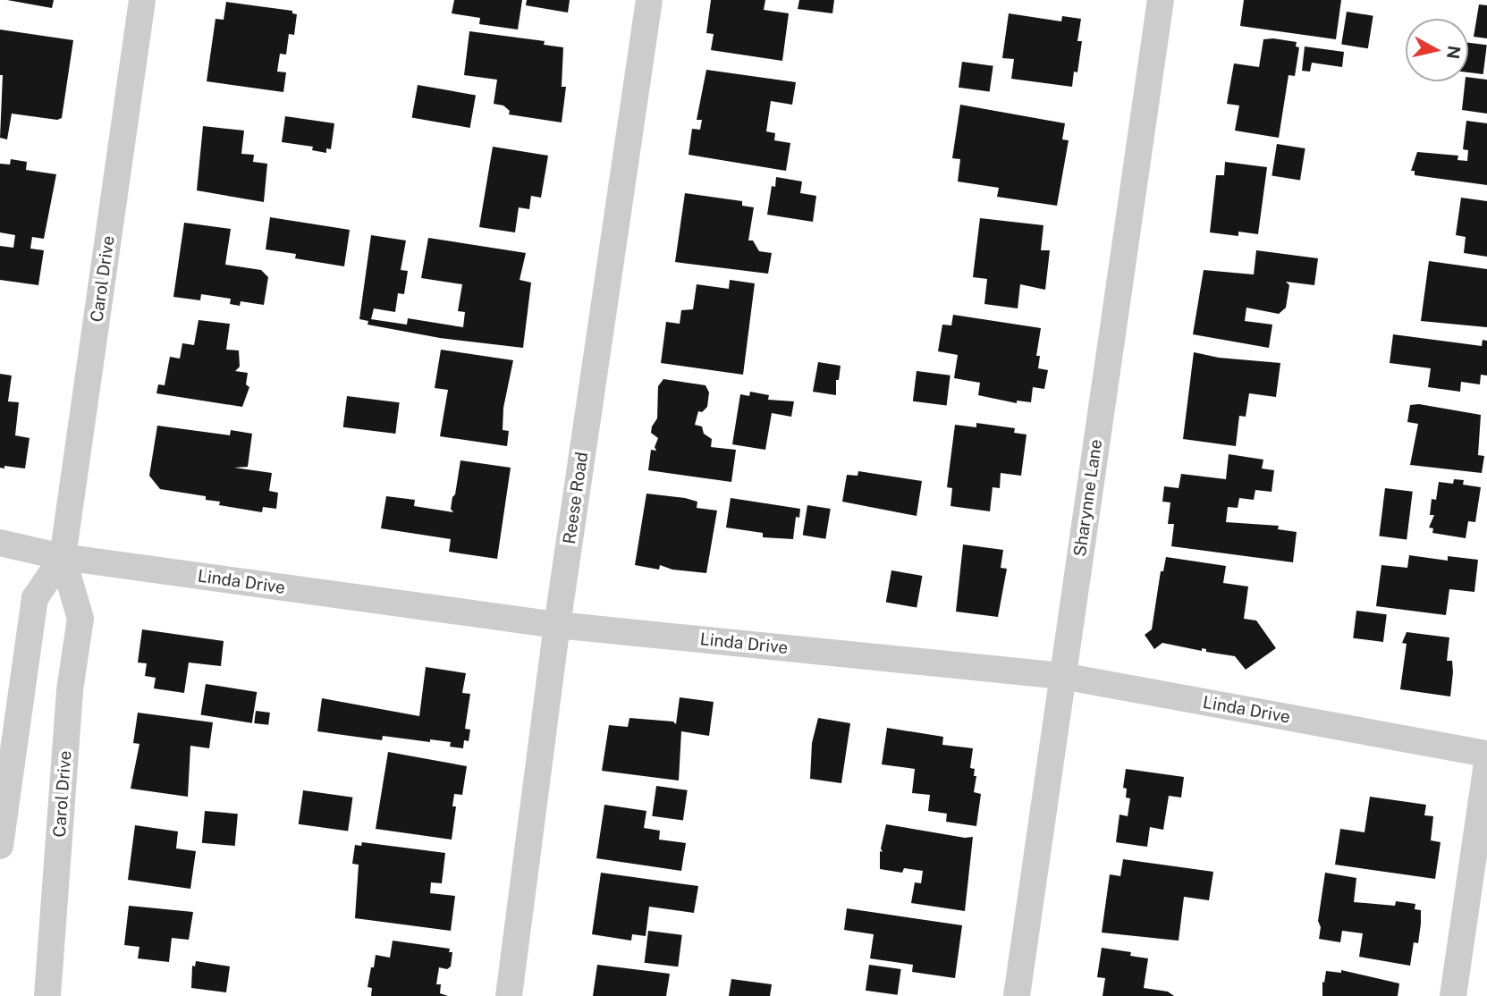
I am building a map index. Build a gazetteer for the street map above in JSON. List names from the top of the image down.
{
  "streets": {
    "street": [
      "Carol Drive",
      "Reese Road",
      "Sharynne Lane",
      "Linda Drive"
    ]
  },
  "crossings": [
    ["Carol Drive", "Linda Drive"],
    ["Reese Road", "Linda Drive"],
    ["Sharynne Lane", "Linda Drive"]
  ],
  "north": "right"
}
